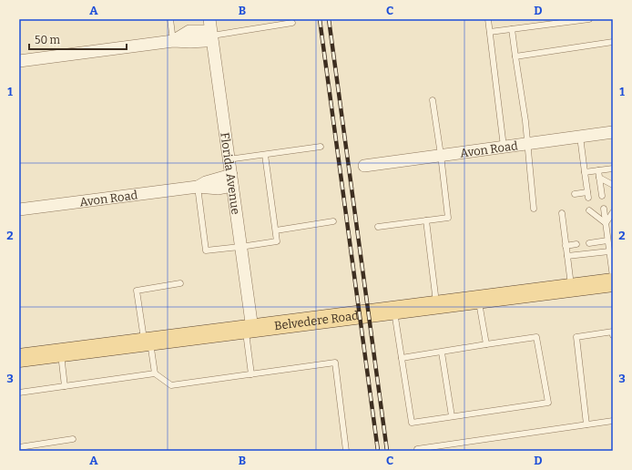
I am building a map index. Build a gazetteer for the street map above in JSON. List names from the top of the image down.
{
  "streets": {
    "main road": ["Belvedere Road"],
    "street": ["Avon Road", "Florida Avenue"]
  },
  "crossings": [
    ["Avon Road", "Florida Avenue"],
    ["Florida Avenue", "Belvedere Road"]
  ],
  "scale_bar": "50 m",
  "grid": {
    "columns": [
      "A",
      "B",
      "C",
      "D"
    ],
    "rows": ["1", "2", "3"]
  }
}
